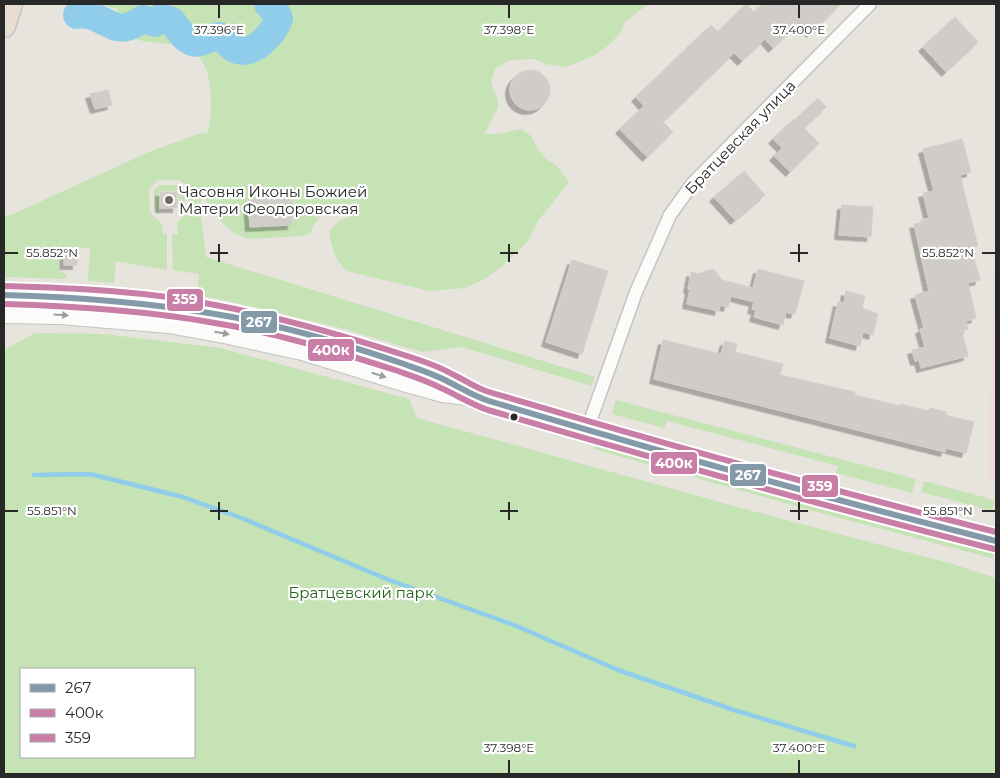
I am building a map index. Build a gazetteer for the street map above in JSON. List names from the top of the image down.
{
  "streets": {
    "street": ["Братцевская улица"]
  },
  "parks": ["Братцевский парк"],
  "places": ["Часовня Иконы Божией Матери Феодоровская"],
  "lines": ["transit line 359", "transit line 267", "transit line 400к"],
  "legend": ["267", "400к", "359"],
  "coordinates": [
    "37.396°E",
    "37.398°E",
    "37.400°E",
    "55.852°N",
    "55.851°N"
  ]
}
